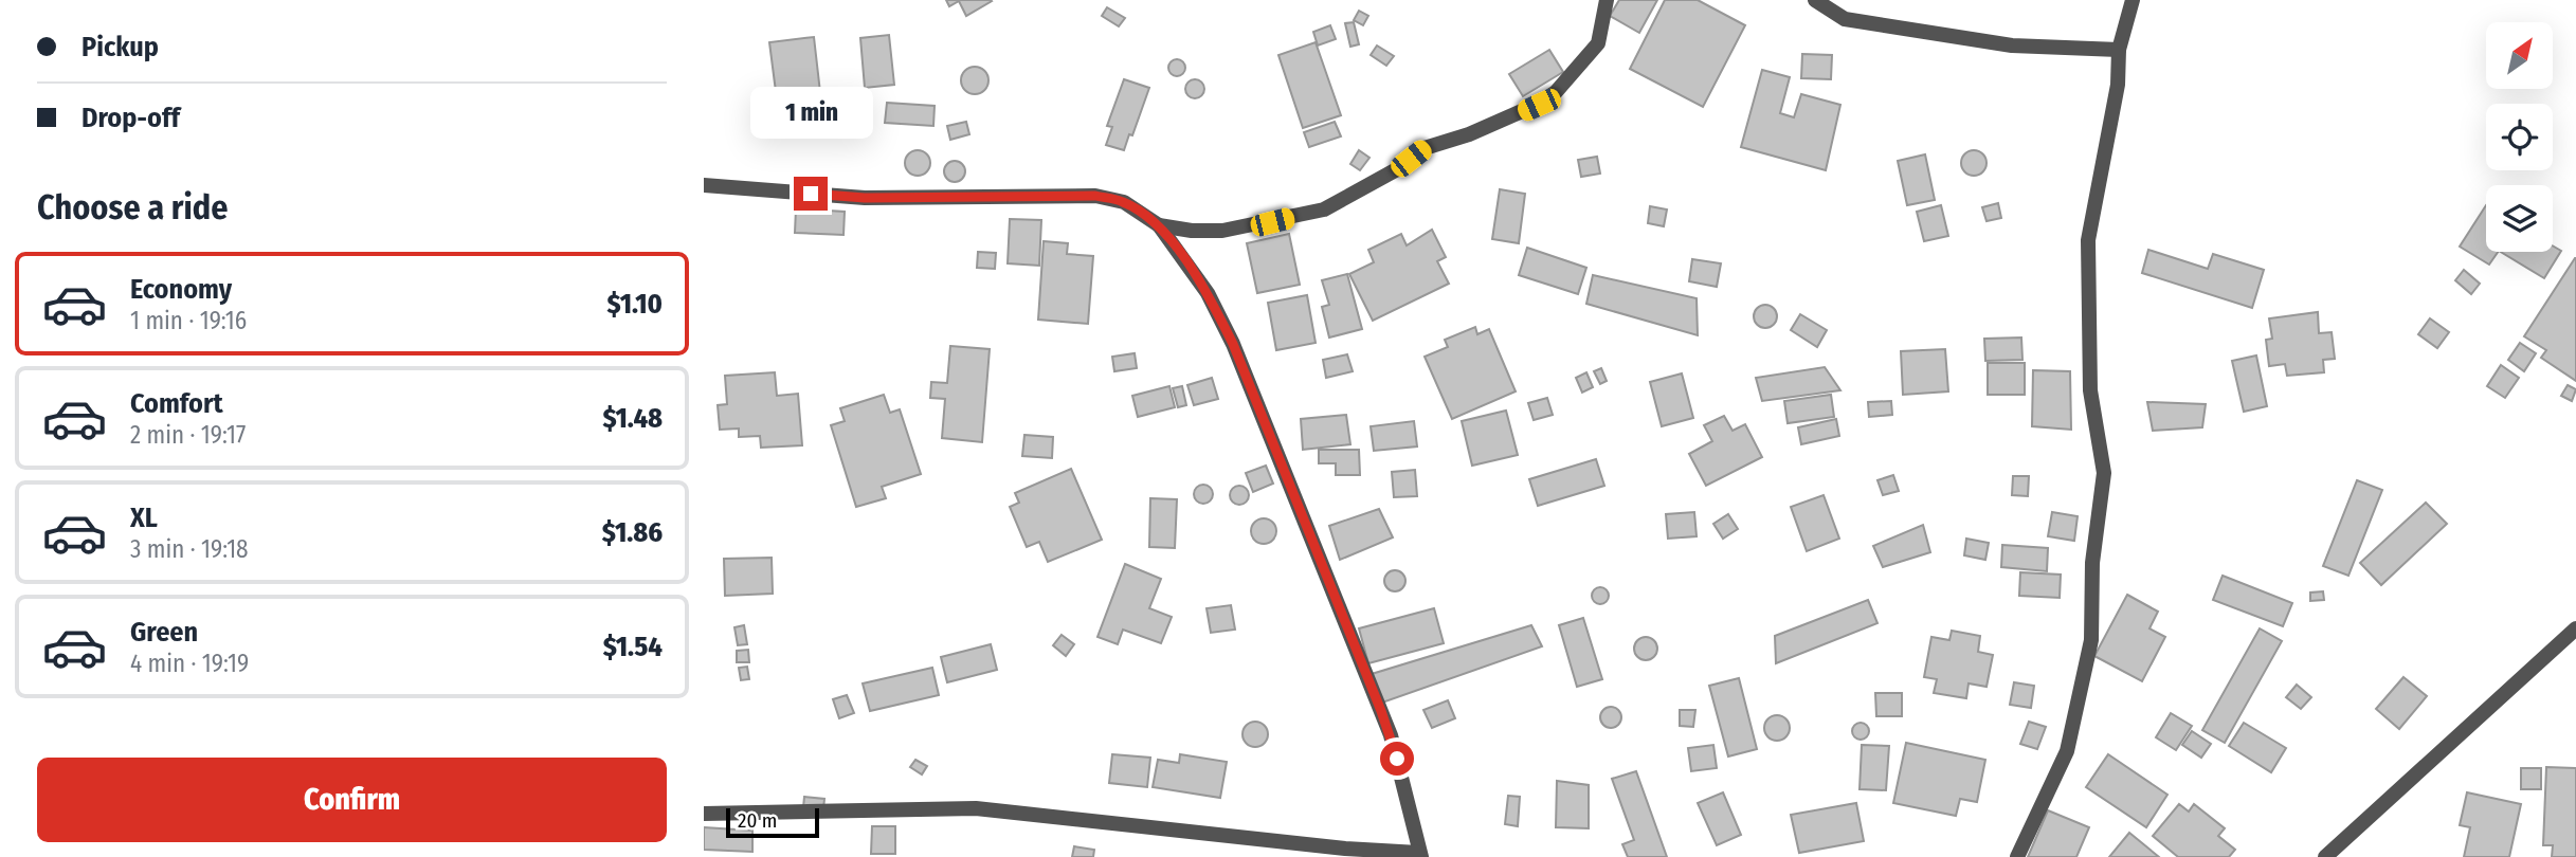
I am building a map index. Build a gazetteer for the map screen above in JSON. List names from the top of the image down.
{
  "scale_bar": "20 m",
  "north": "top right",
  "page": {
    "banner": ["Pickup", "Drop-off"],
    "bubble": "1 min",
    "heading": "Choose a ride",
    "list": [
      {
        "name": "Economy",
        "note": "1 min · 19:16",
        "value": "$1.10"
      },
      {
        "name": "Comfort",
        "note": "2 min · 19:17",
        "value": "$1.48"
      },
      {
        "name": "XL",
        "note": "3 min · 19:18",
        "value": "$1.86"
      },
      {
        "name": "Green",
        "note": "4 min · 19:19",
        "value": "$1.54"
      }
    ],
    "buttons": "Confirm",
    "scale": "20 m"
  }
}
